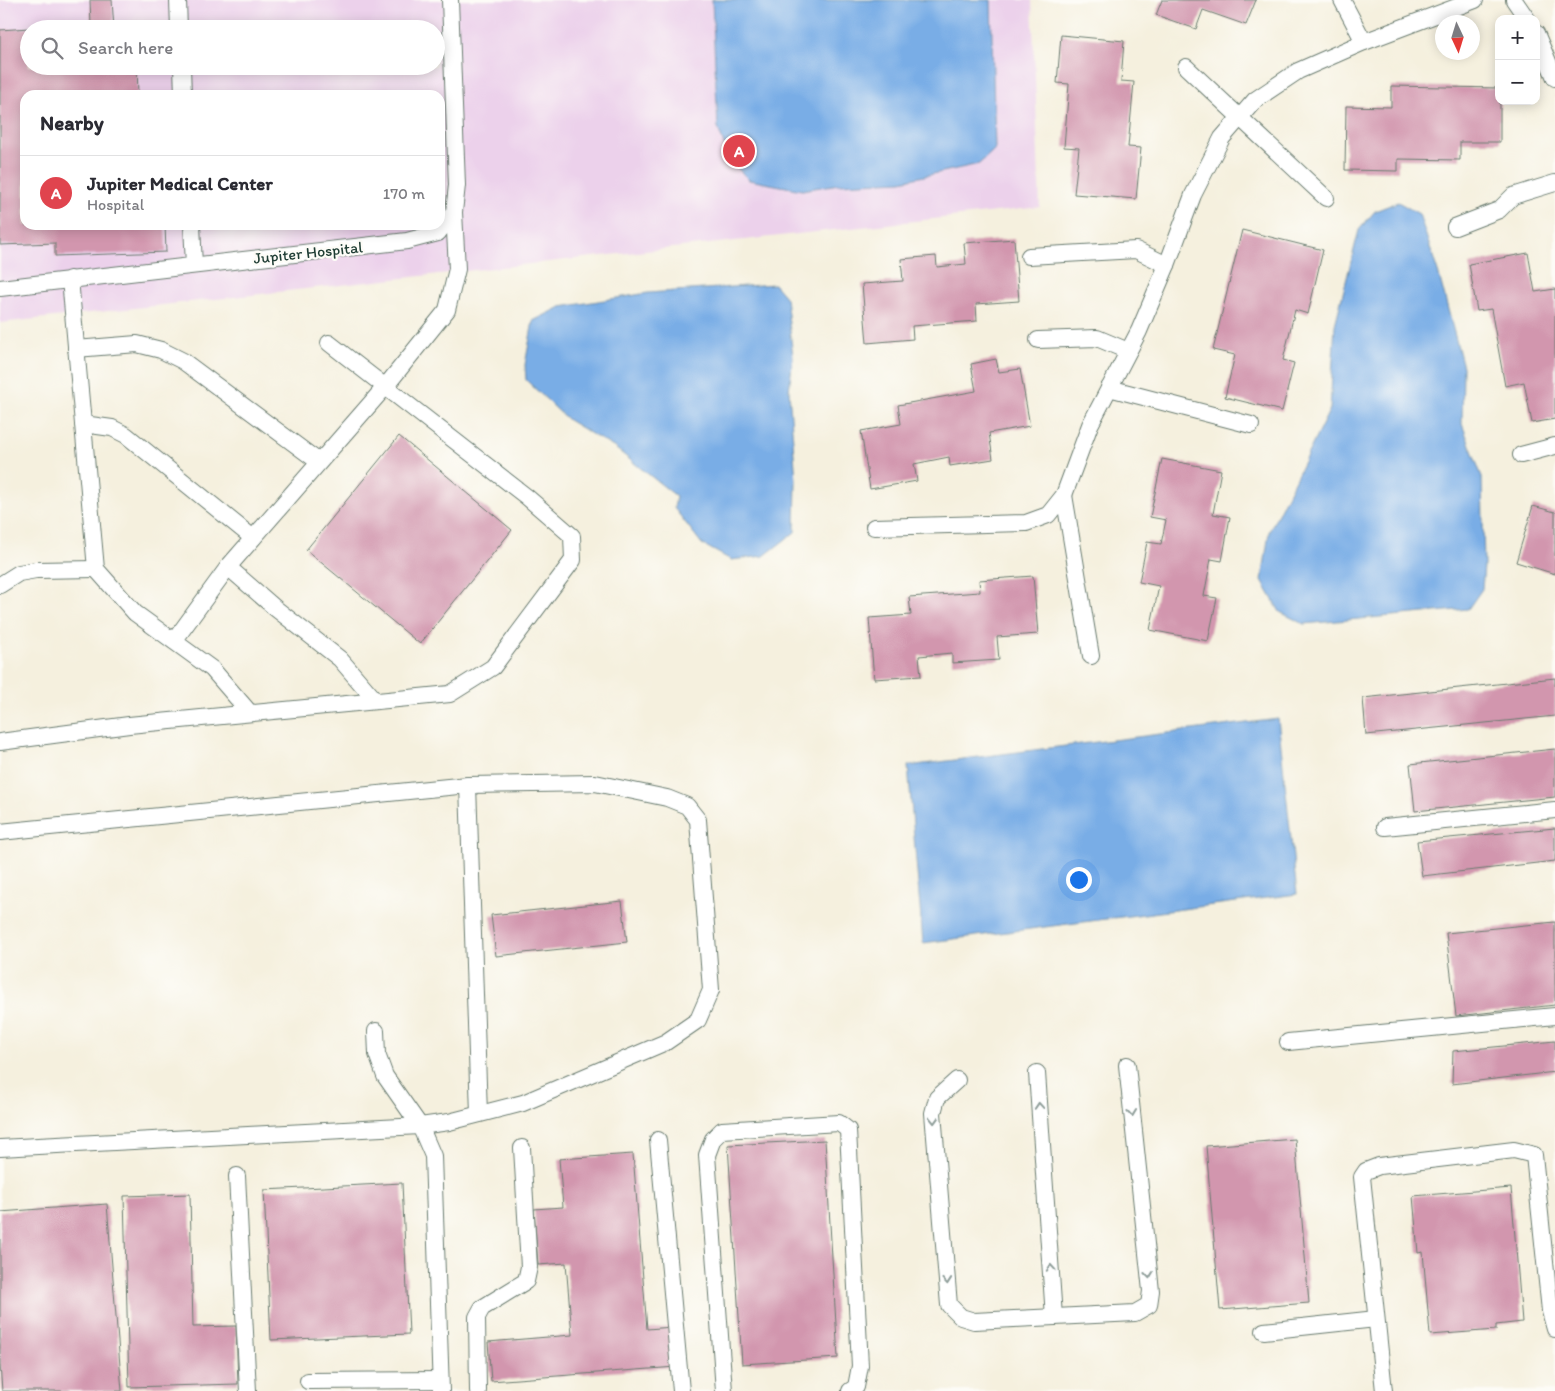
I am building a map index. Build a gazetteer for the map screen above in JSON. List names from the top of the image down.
{
  "streets": {
    "lane": ["Jupiter Hospital"]
  },
  "north": "bottom",
  "page": {
    "map_buttons": ["+", "−"],
    "search": "Search here",
    "heading": "Nearby",
    "pins": "A",
    "list": [
      {
        "mark": "A",
        "name": "Jupiter Medical Center",
        "note": "Hospital",
        "value": "170 m"
      }
    ]
  }
}
